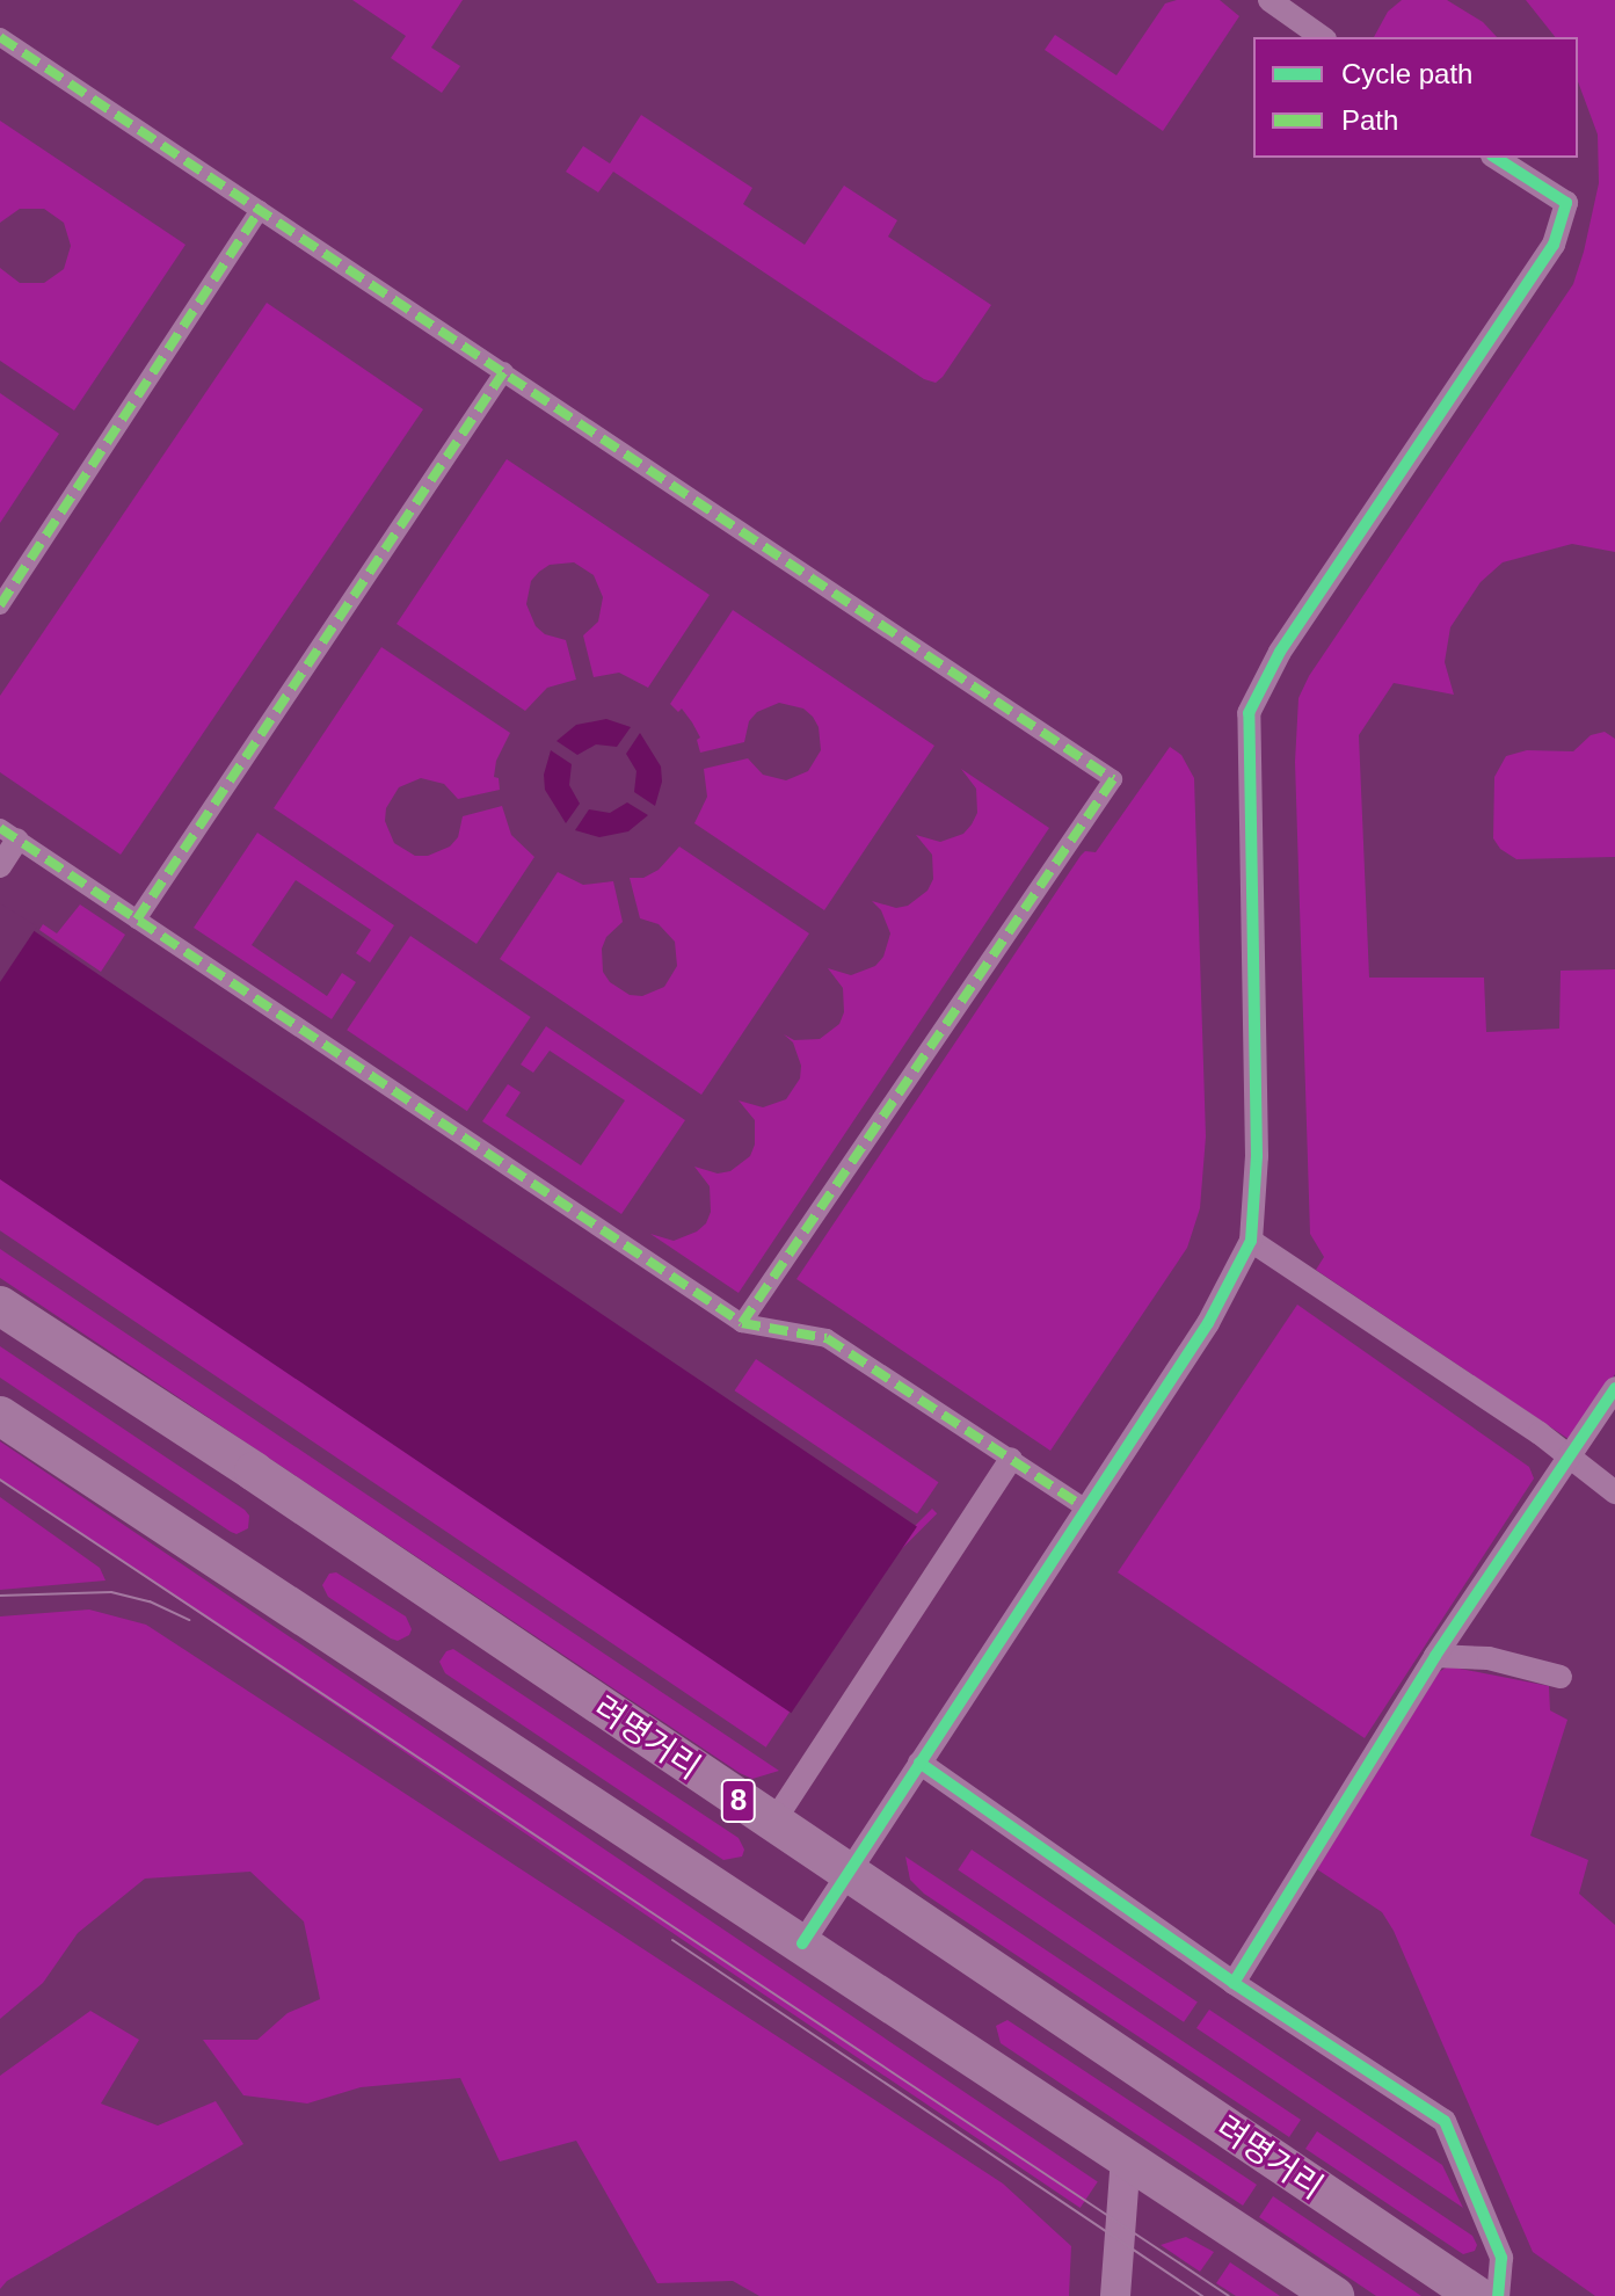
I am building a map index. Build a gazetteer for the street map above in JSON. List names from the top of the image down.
{
  "streets": {
    "highway": ["려명거리", "8"]
  },
  "legend": ["Cycle path", "Path"]
}
